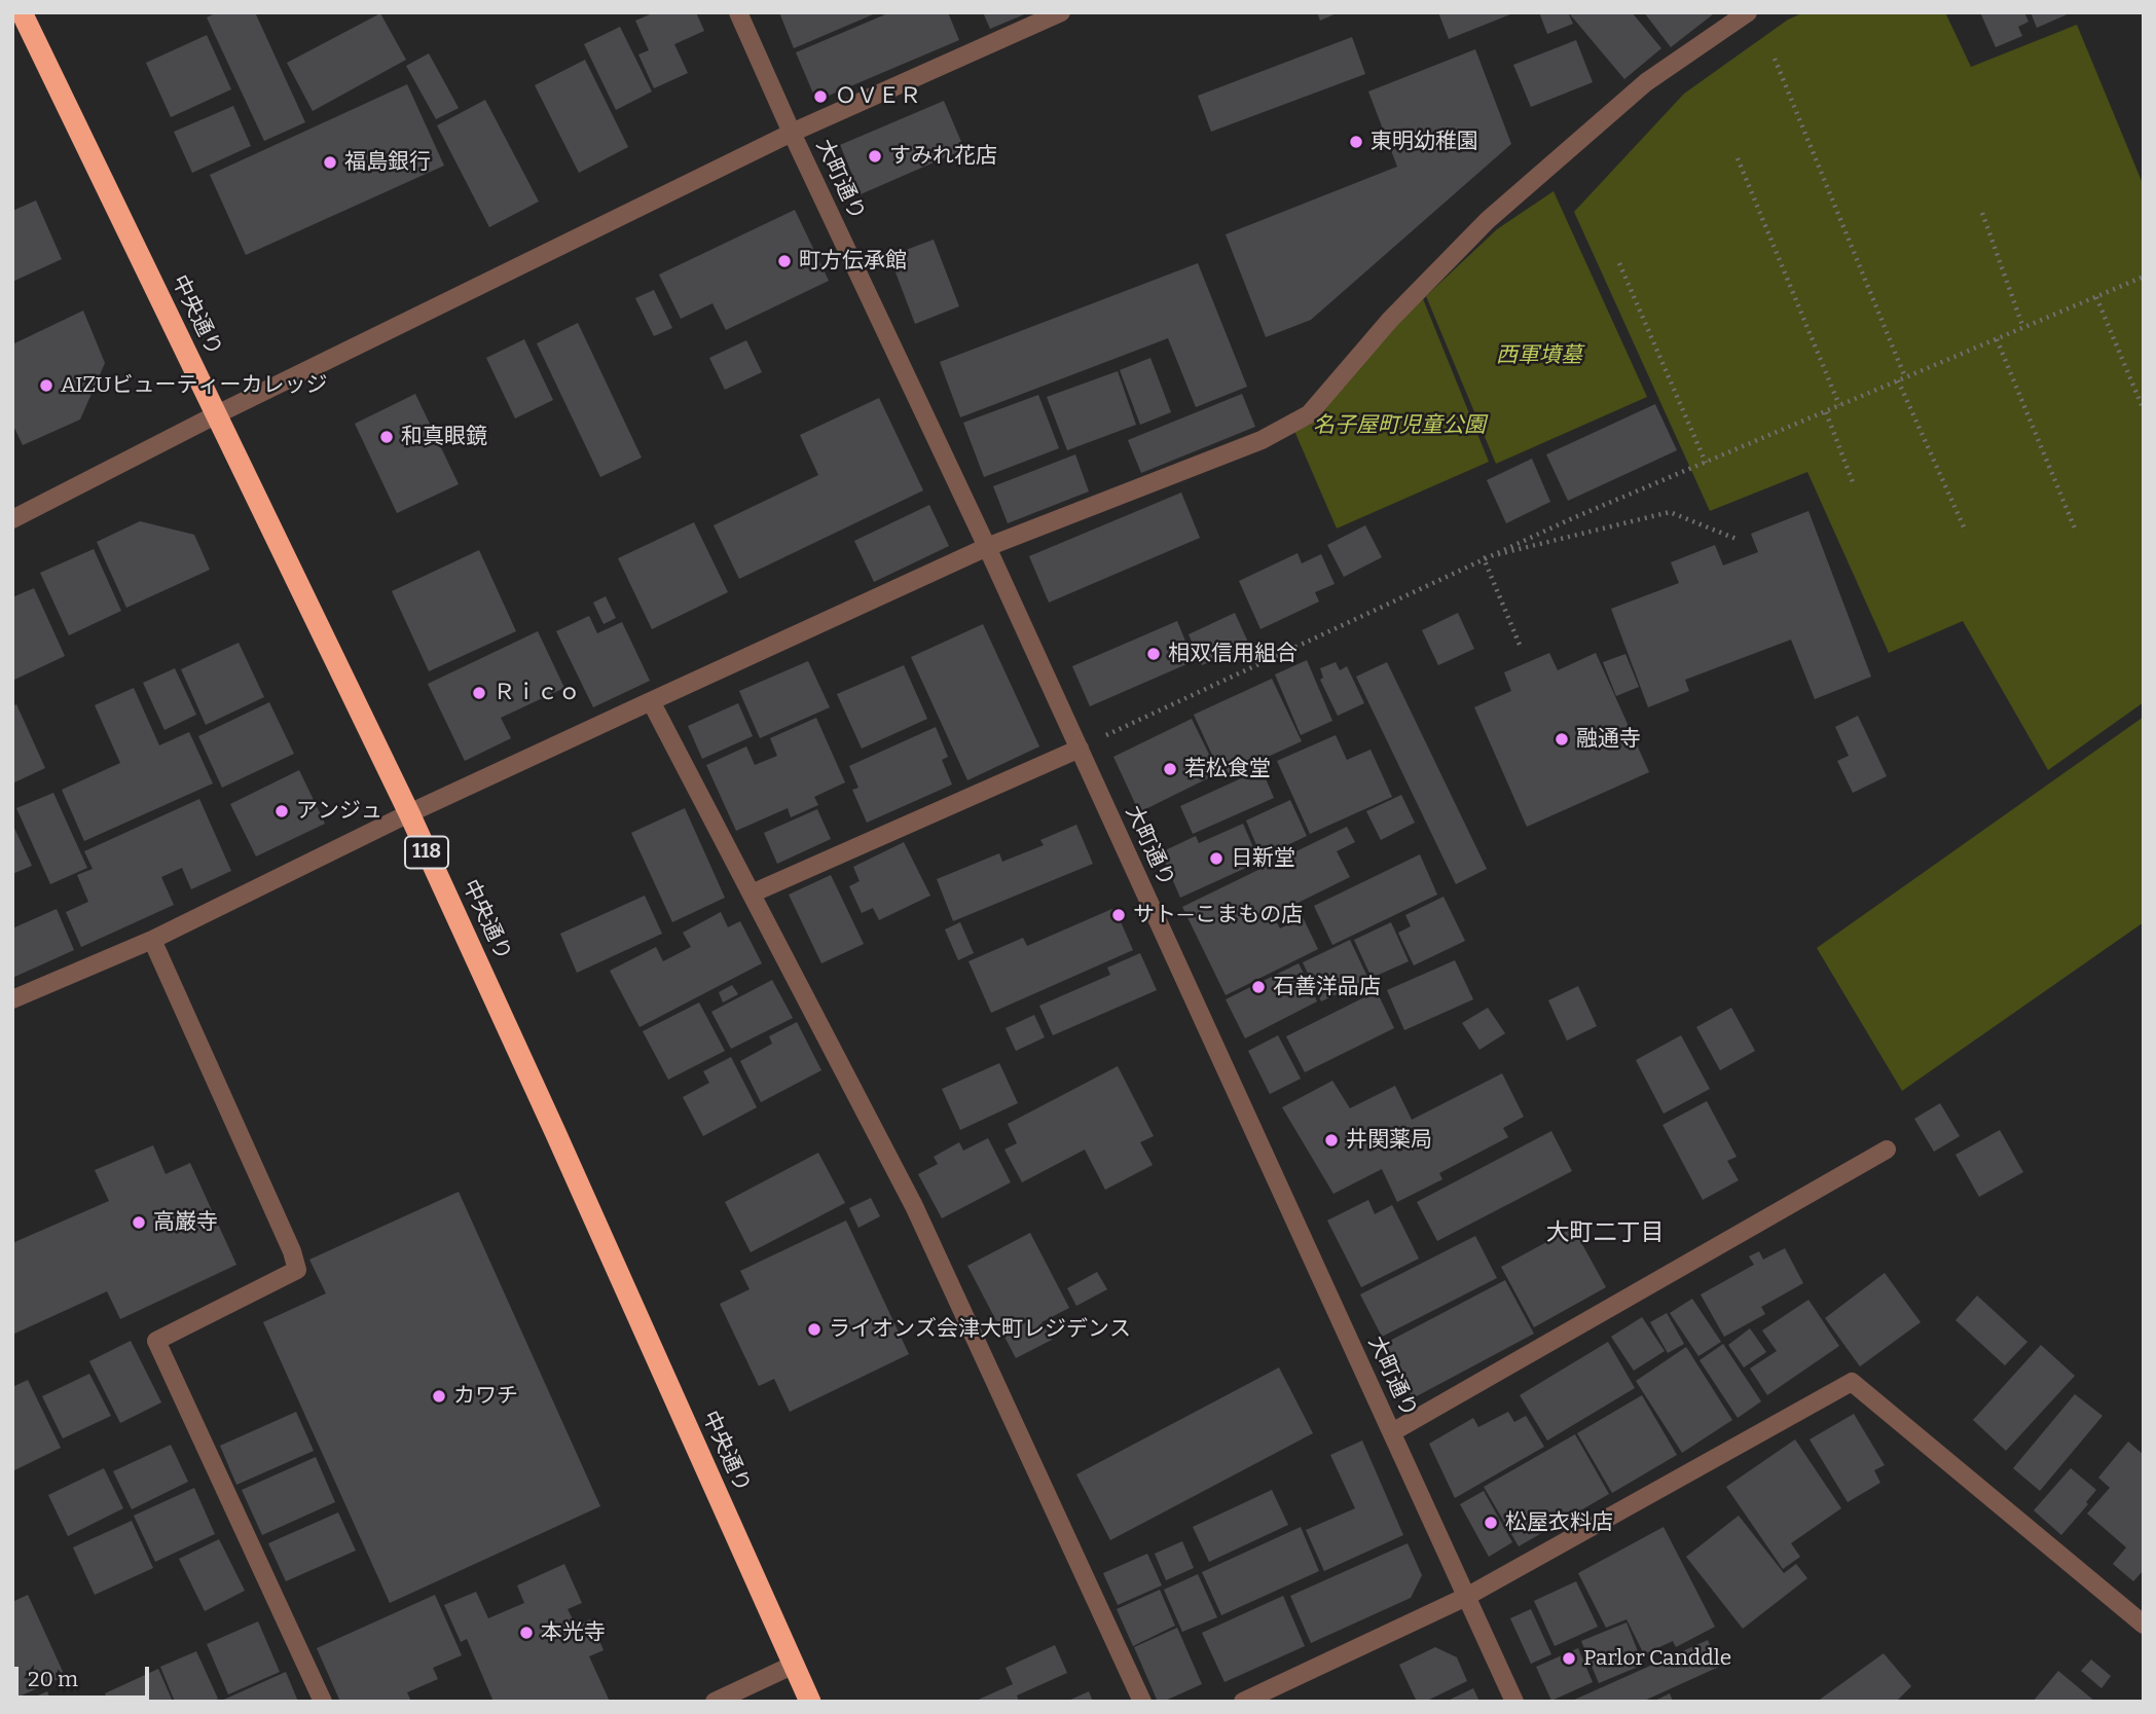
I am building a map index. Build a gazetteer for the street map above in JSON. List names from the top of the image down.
{
  "streets": {
    "highway": ["中央通り", "118"],
    "street": ["大町通り"]
  },
  "districts": ["大町二丁目"],
  "parks": ["西軍墳墓", "名子屋町児童公園"],
  "places": [
    "ＯＶＥＲ",
    "東明幼稚園",
    "すみれ花店",
    "福島銀行",
    "町方伝承館",
    "AIZUビューティーカレッジ",
    "和真眼鏡",
    "相双信用組合",
    "Ｒｉｃｏ",
    "融通寺",
    "若松食堂",
    "アンジュ",
    "日新堂",
    "サト―こまもの店",
    "石善洋品店",
    "井関薬局",
    "高巌寺",
    "ライオンズ会津大町レジデンス",
    "カワチ",
    "松屋衣料店",
    "本光寺",
    "Parlor Canddle"
  ],
  "scale_bar": "20 m"
}
